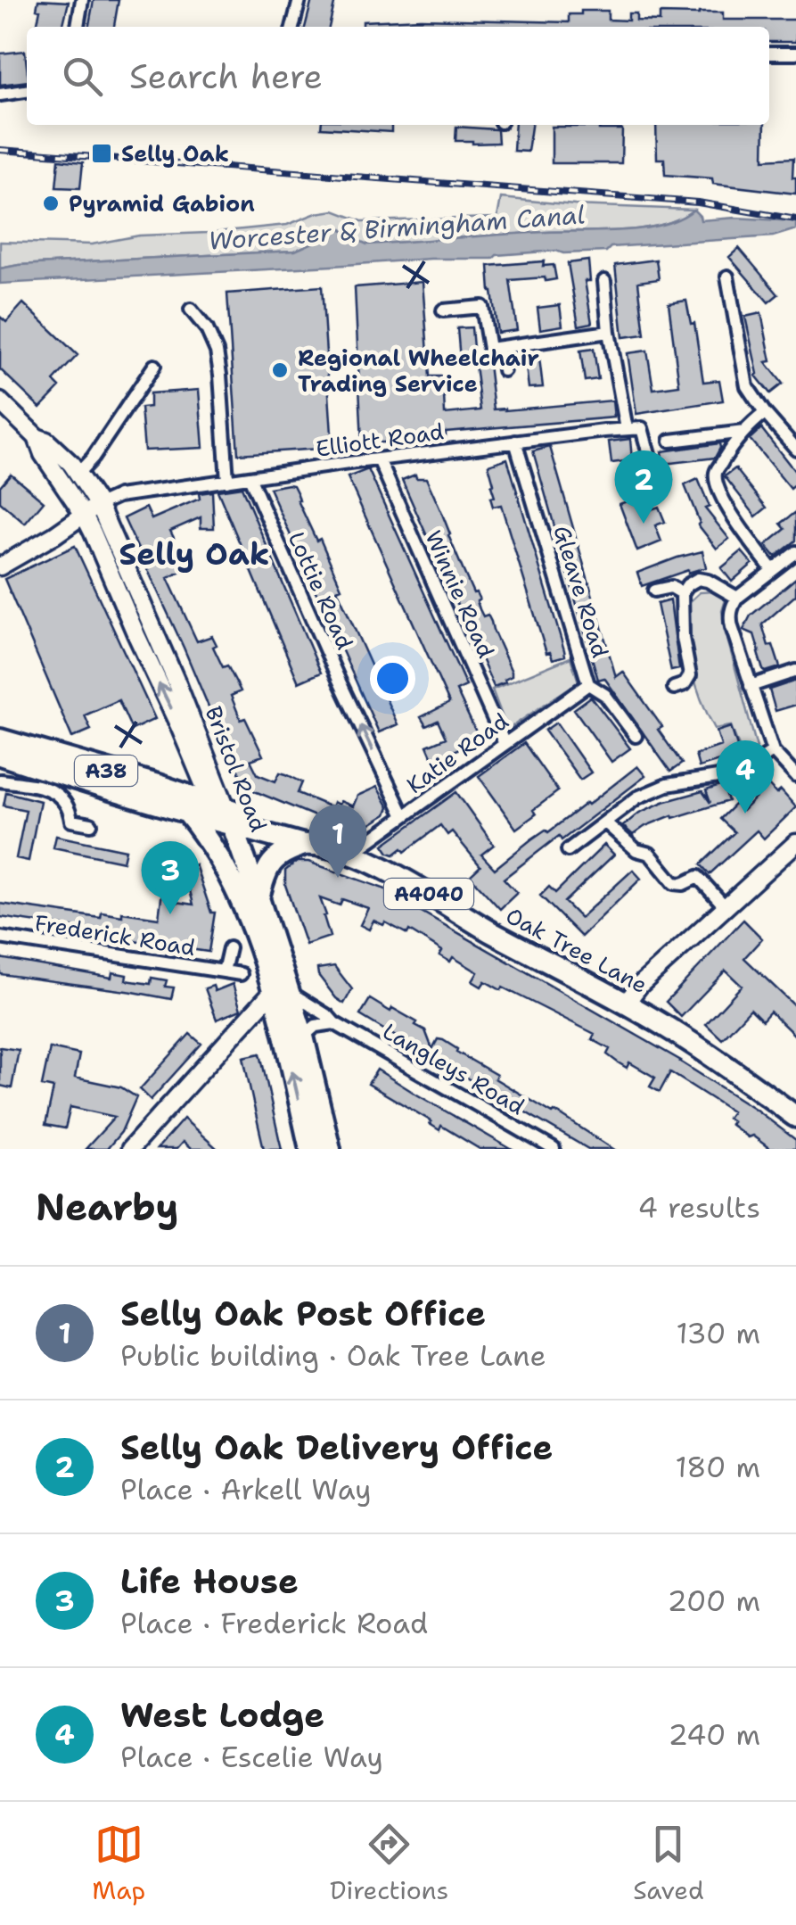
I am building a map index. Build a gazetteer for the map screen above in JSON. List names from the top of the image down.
{
  "streets": {
    "highway": [
      "Bristol Road",
      "A38",
      "A4040",
      "Oak Tree Lane"
    ],
    "street": [
      "Elliott Road",
      "Lottie Road",
      "Gleave Road",
      "Winnie Road",
      "Katie Road",
      "Frederick Road",
      "Langleys Road"
    ]
  },
  "crossings": [
    ["Elliott Road", "Lottie Road"],
    ["Elliott Road", "Gleave Road"],
    ["Elliott Road", "Winnie Road"],
    ["Elliott Road", "Bristol Road"],
    ["Lottie Road", "Katie Road"],
    ["Gleave Road", "Katie Road"],
    ["Winnie Road", "Katie Road"],
    ["Katie Road", "Oak Tree Lane"],
    ["Bristol Road", "A38"],
    ["Bristol Road", "Oak Tree Lane"],
    ["Bristol Road", "Langleys Road"],
    ["A38", "Oak Tree Lane"]
  ],
  "one_way": ["Lottie Road"],
  "districts": ["Selly Oak"],
  "water": ["Worcester & Birmingham Canal"],
  "places": {
    "transit": ["Selly Oak"],
    "other": ["Pyramid Gabion", "Regional Wheelchair Trading Service"]
  },
  "page": {
    "search": "Search here",
    "pins": [
      "2",
      "4",
      "1",
      "3"
    ],
    "heading": ["Nearby", "4 results"],
    "list": [
      {
        "mark": "1",
        "name": "Selly Oak Post Office",
        "note": "Public building · Oak Tree Lane",
        "value": "130 m"
      },
      {
        "mark": "2",
        "name": "Selly Oak Delivery Office",
        "note": "Place · Arkell Way",
        "value": "180 m"
      },
      {
        "mark": "3",
        "name": "Life House",
        "note": "Place · Frederick Road",
        "value": "200 m"
      },
      {
        "mark": "4",
        "name": "West Lodge",
        "note": "Place · Escelie Way",
        "value": "240 m"
      }
    ],
    "nav": ["Map", "Directions", "Saved"]
  }
}
